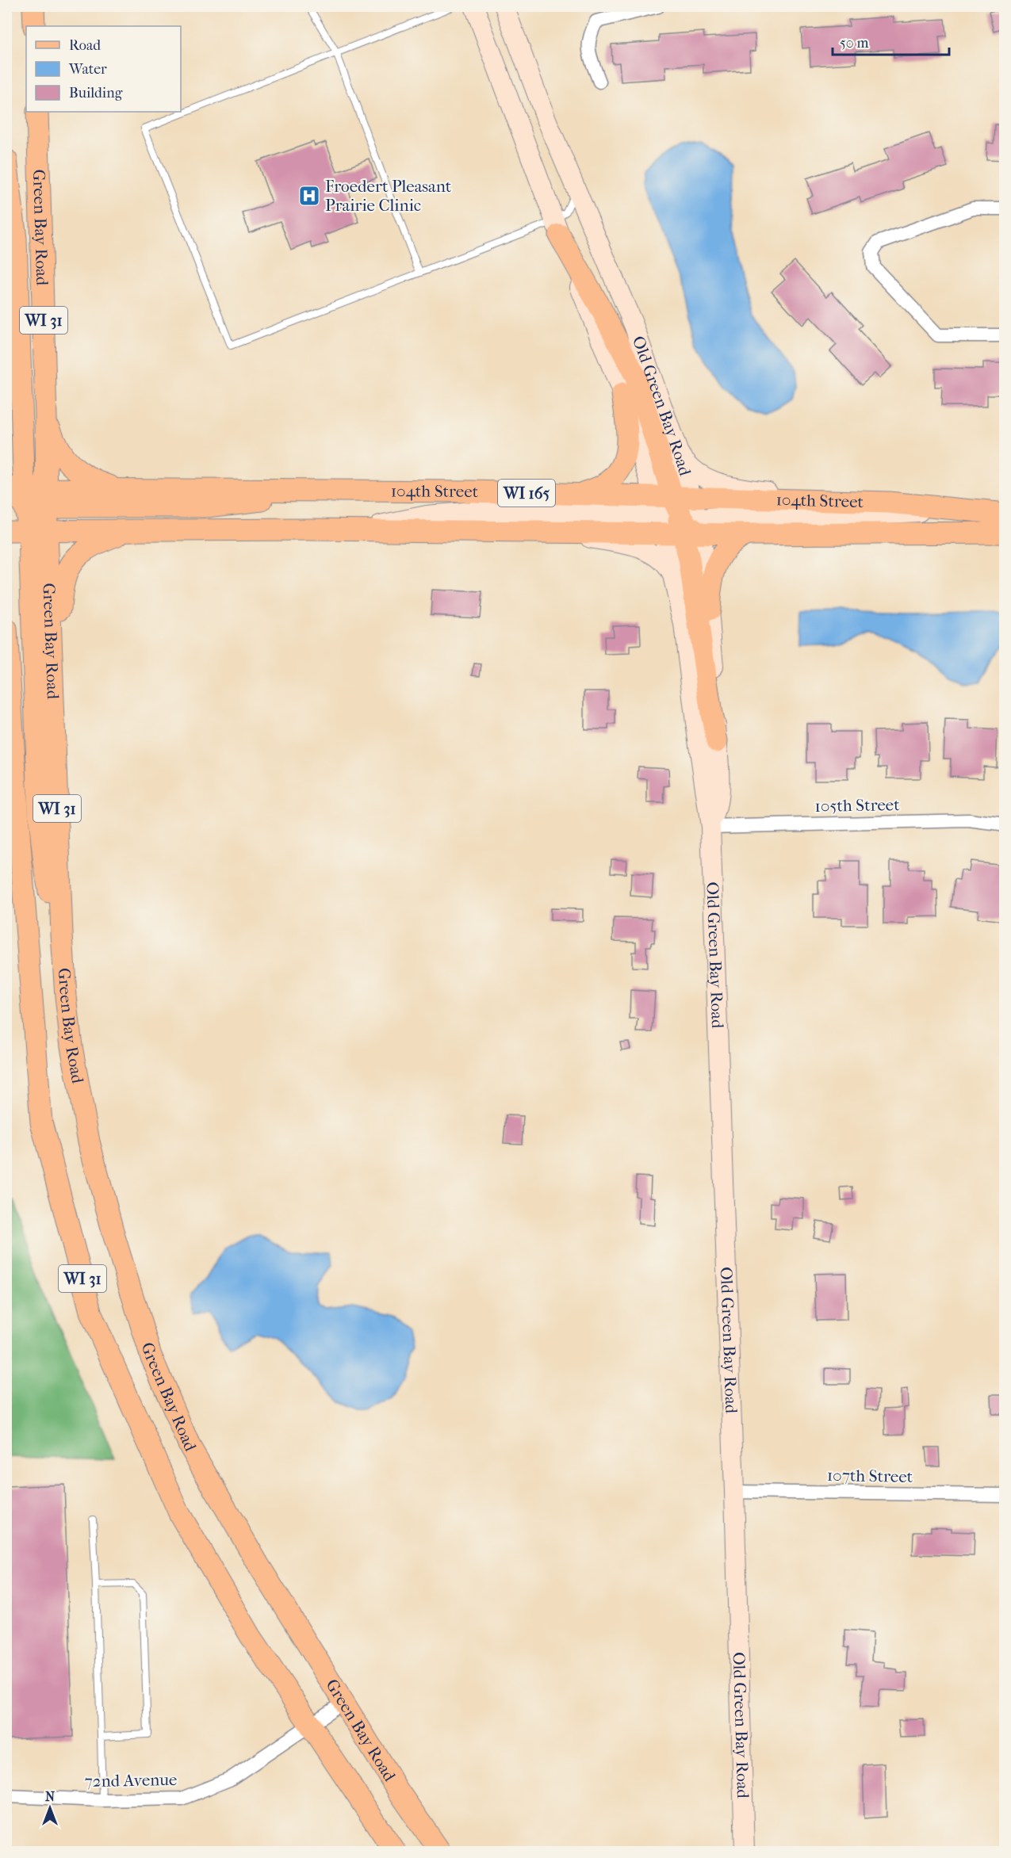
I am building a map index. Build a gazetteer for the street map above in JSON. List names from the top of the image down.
{
  "streets": {
    "main road": [
      "Green Bay Road",
      "WI 31",
      "104th Street",
      "WI 165"
    ],
    "street": [
      "Old Green Bay Road",
      "105th Street",
      "107th Street",
      "72nd Avenue"
    ]
  },
  "crossings": [
    ["Green Bay Road", "104th Street"],
    ["Green Bay Road", "72nd Avenue"],
    ["Old Green Bay Road", "104th Street"],
    ["Old Green Bay Road", "105th Street"],
    ["Old Green Bay Road", "107th Street"]
  ],
  "places": {
    "hospital": ["Froedert Pleasant Prairie Clinic"]
  },
  "legend": ["Road", "Water", "Building"],
  "scale_bar": "50 m",
  "north": "top"
}
